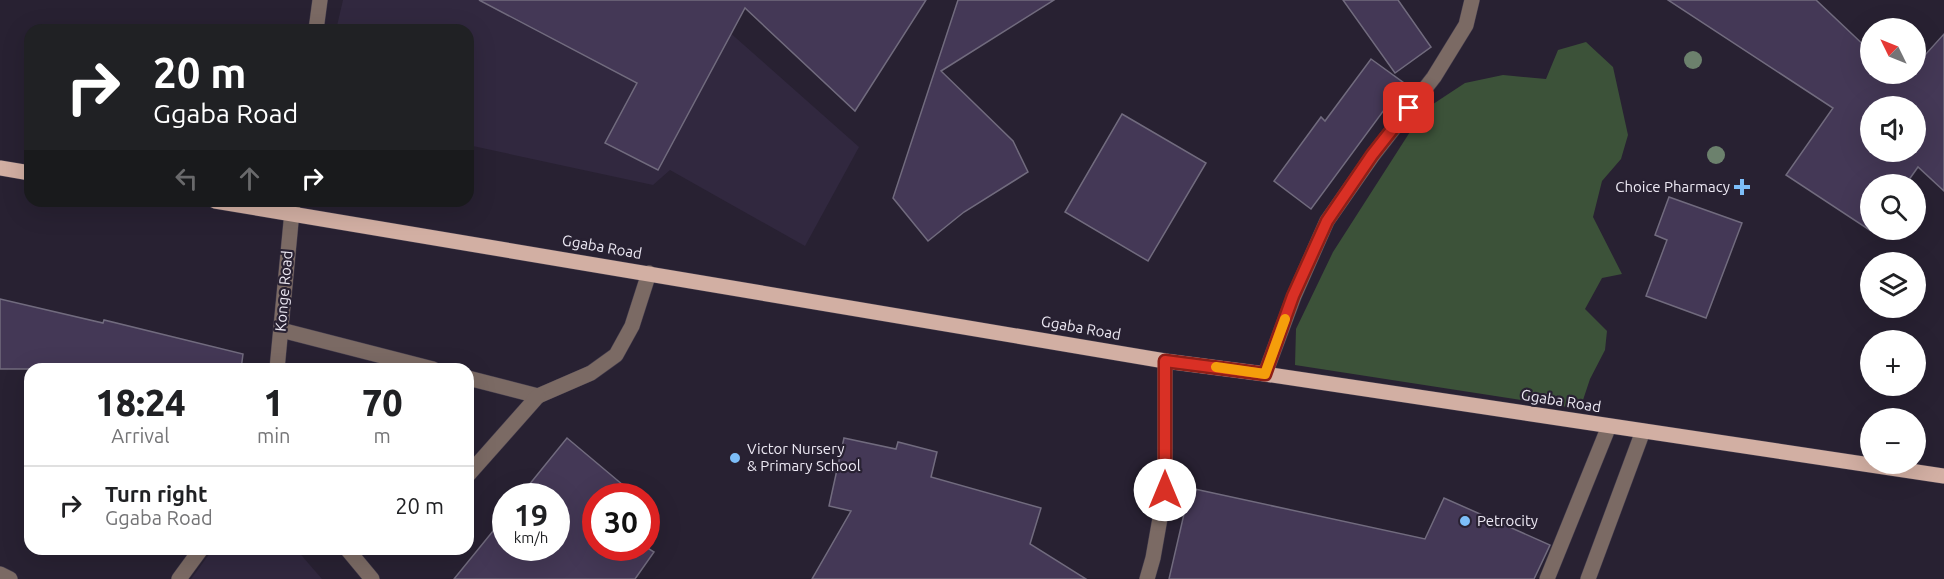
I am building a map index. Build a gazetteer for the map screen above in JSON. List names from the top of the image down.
{
  "streets": {
    "main road": ["Ggaba Road"],
    "street": ["Konge Road"]
  },
  "crossings": [
    ["Ggaba Road", "Konge Road"]
  ],
  "places": {
    "health": ["Choice Pharmacy"],
    "other": ["Victor Nursery & Primary School", "Petrocity"]
  },
  "north": "top left",
  "page": {
    "map_buttons": ["+", "−"],
    "turn": ["20 m", "Ggaba Road"],
    "eta": [
      "18:24",
      "Arrival",
      "1",
      "min",
      "70",
      "m"
    ],
    "list": [
      {
        "name": "Turn right",
        "note": "Ggaba Road",
        "value": "20 m"
      }
    ],
    "speed": "19 km/h",
    "limit": "30"
  }
}
